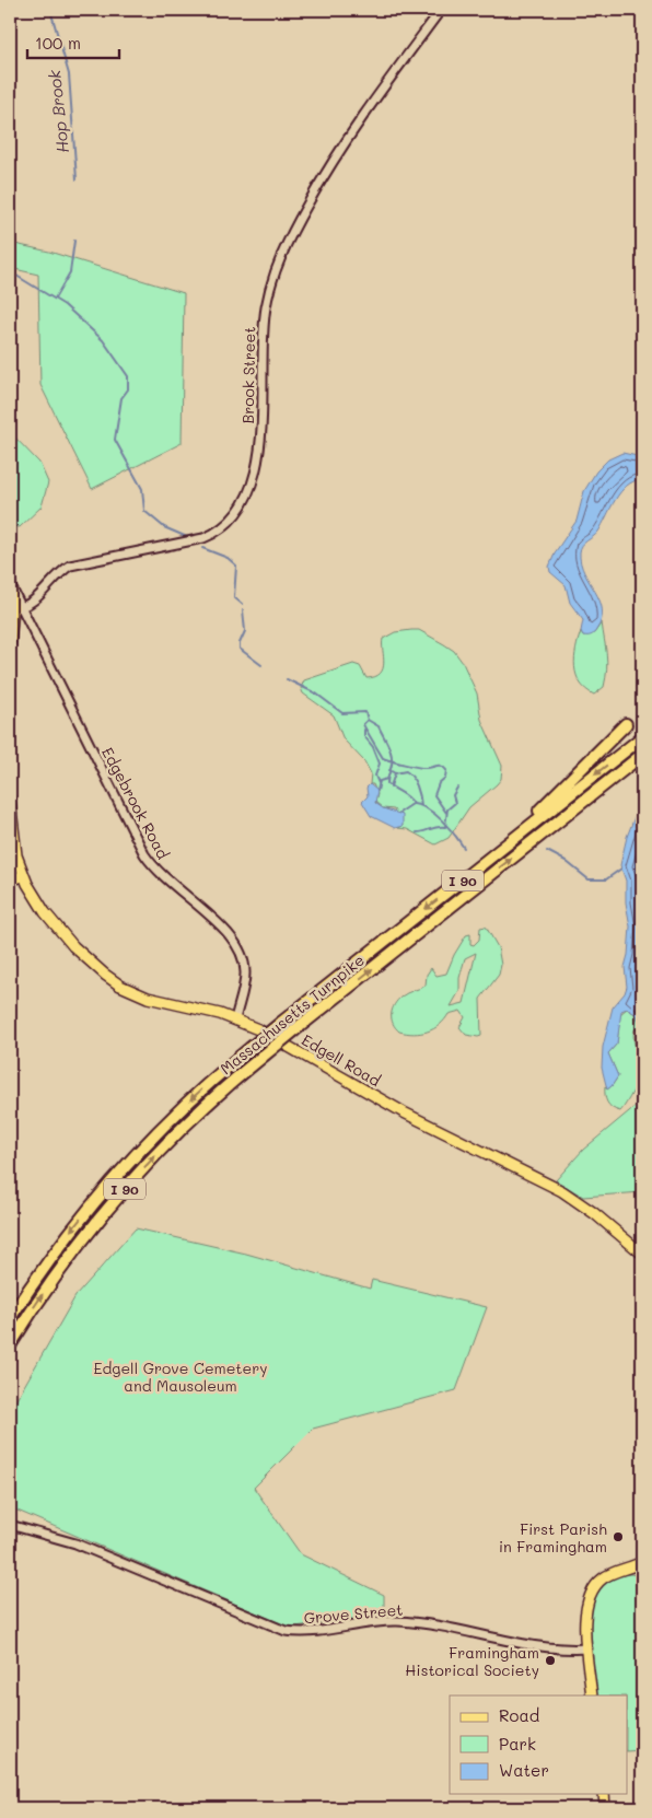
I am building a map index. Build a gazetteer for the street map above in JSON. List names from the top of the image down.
{
  "streets": {
    "highway": ["I 90", "Massachusetts Turnpike"],
    "main road": ["Edgell Road"],
    "street": ["Brook Street", "Edgebrook Road", "Grove Street"]
  },
  "crossings": [
    ["Brook Street", "Edgebrook Road"],
    ["Edgebrook Road", "Edgell Road"]
  ],
  "water": ["Hop Brook"],
  "parks": ["Edgell Grove Cemetery and Mausoleum"],
  "places": ["First Parish in Framingham", "Framingham Historical Society"],
  "legend": ["Road", "Park", "Water"],
  "scale_bar": "100 m"
}
